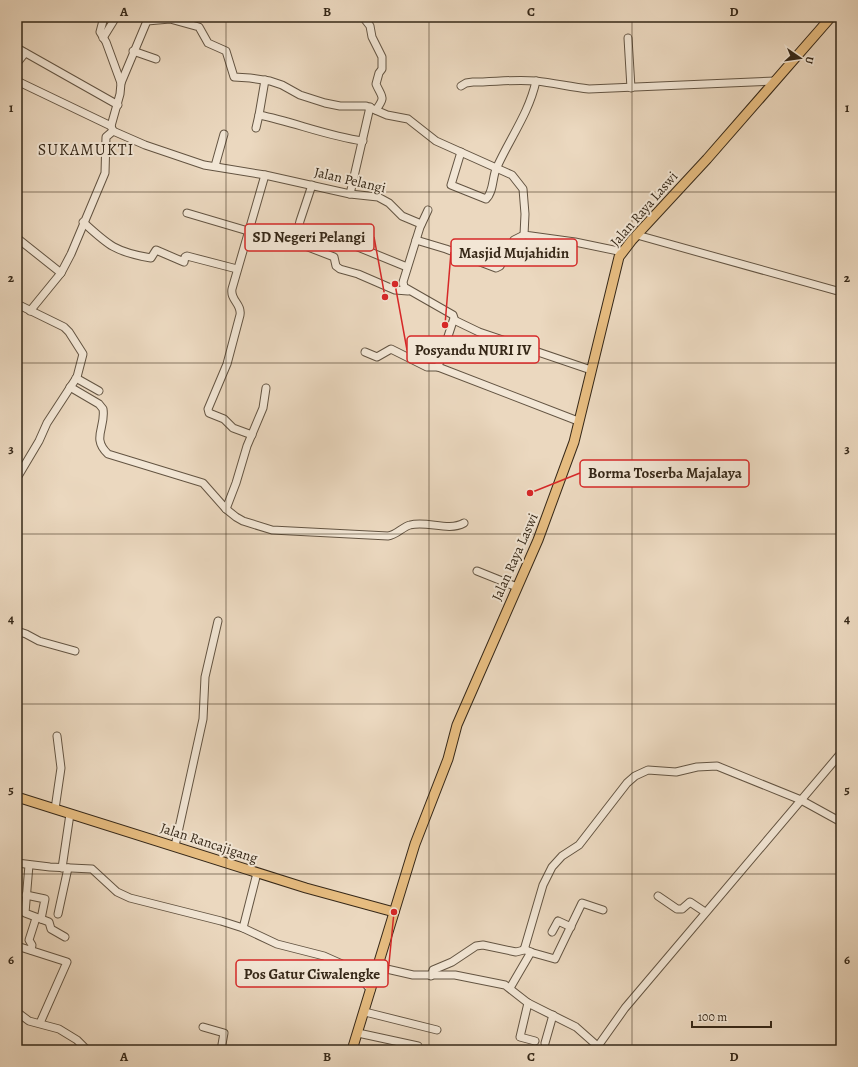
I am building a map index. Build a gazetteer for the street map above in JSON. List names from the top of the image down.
{
  "streets": {
    "main road": ["Jalan Raya Laswi", "Jalan Rancajigang"],
    "street": ["Jalan Pelangi"]
  },
  "crossings": [
    ["Jalan Raya Laswi", "Jalan Rancajigang"]
  ],
  "districts": ["SUKAMUKTI"],
  "places": [
    "Posyandu NURI IV",
    "SD Negeri Pelangi",
    "Masjid Mujahidin",
    "Borma Toserba Majalaya",
    "Pos Gatur Ciwalengke"
  ],
  "scale_bar": "100 m",
  "north": "right",
  "grid": {
    "columns": [
      "A",
      "B",
      "C",
      "D"
    ],
    "rows": [
      "1",
      "2",
      "3",
      "4",
      "5",
      "6"
    ]
  }
}
